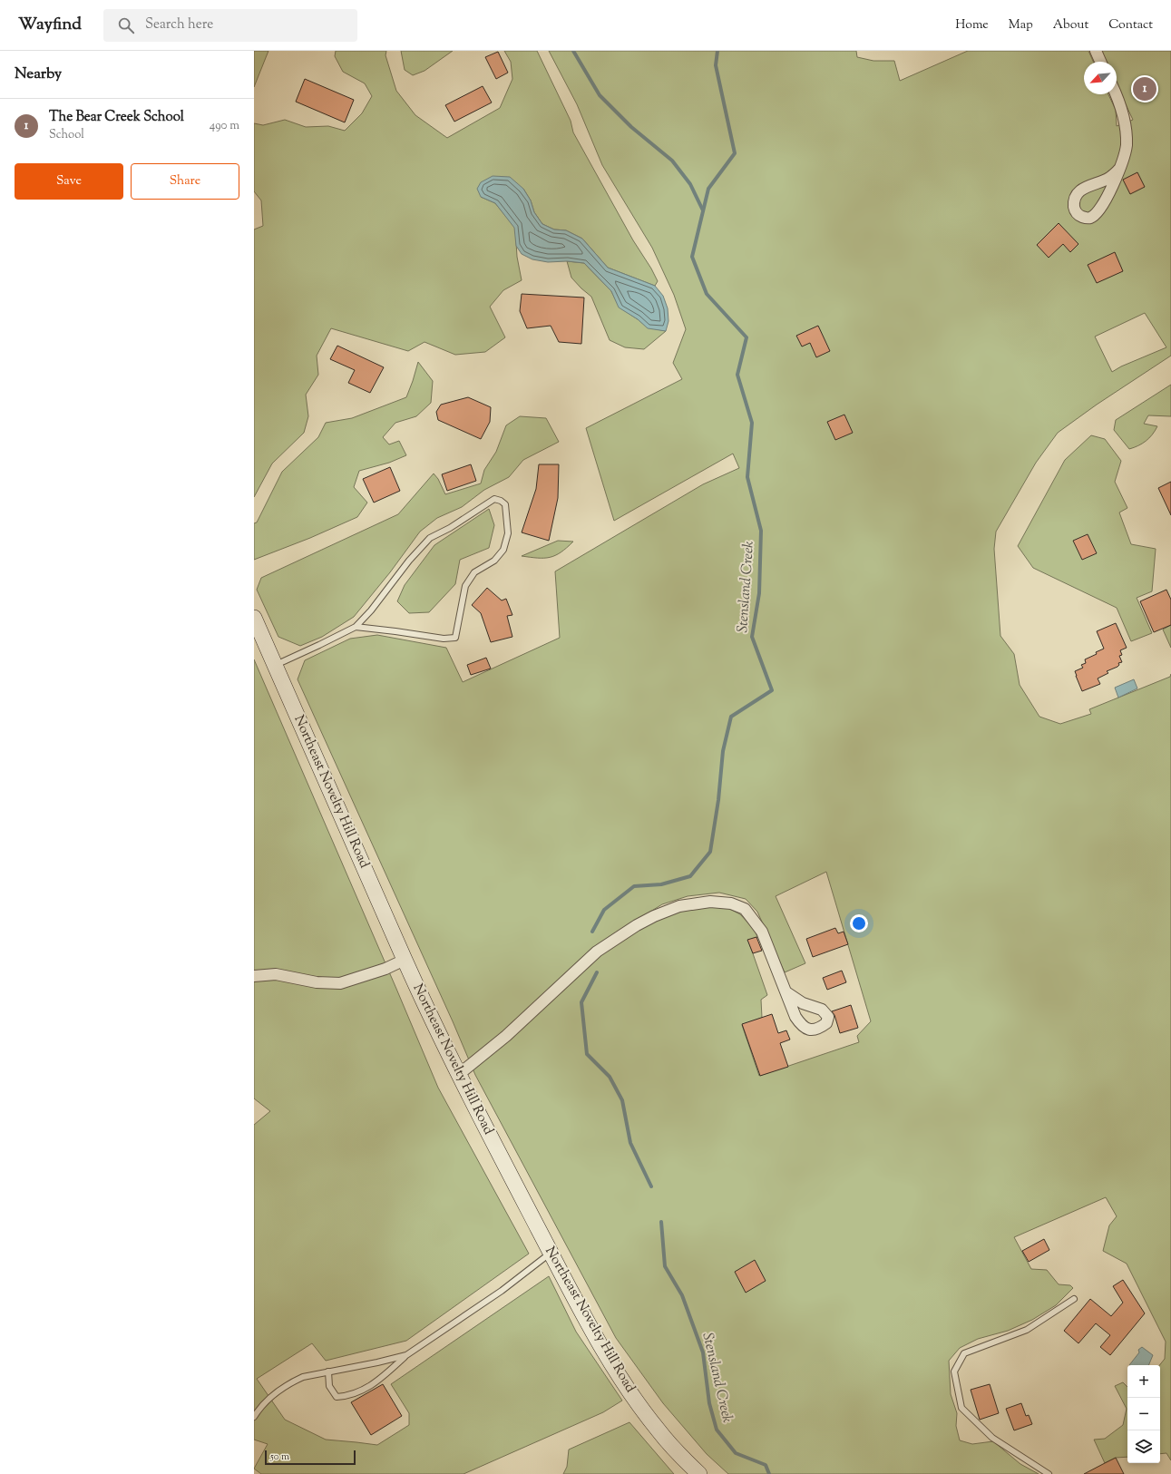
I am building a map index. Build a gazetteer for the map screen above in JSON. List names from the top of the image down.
{
  "streets": {
    "main road": ["Northeast Novelty Hill Road"]
  },
  "water": ["Stensland Creek"],
  "scale_bar": "50 m",
  "north": "bottom left",
  "page": {
    "header": "Wayfind",
    "search": "Search here",
    "nav": [
      "Home",
      "Map",
      "About",
      "Contact"
    ],
    "heading": "Nearby",
    "pins": "1",
    "list": [
      {
        "mark": "1",
        "name": "The Bear Creek School",
        "note": "School",
        "value": "490 m"
      }
    ],
    "buttons": ["Save", "Share"],
    "map_buttons": ["+", "−"],
    "scale": "50 m"
  }
}
